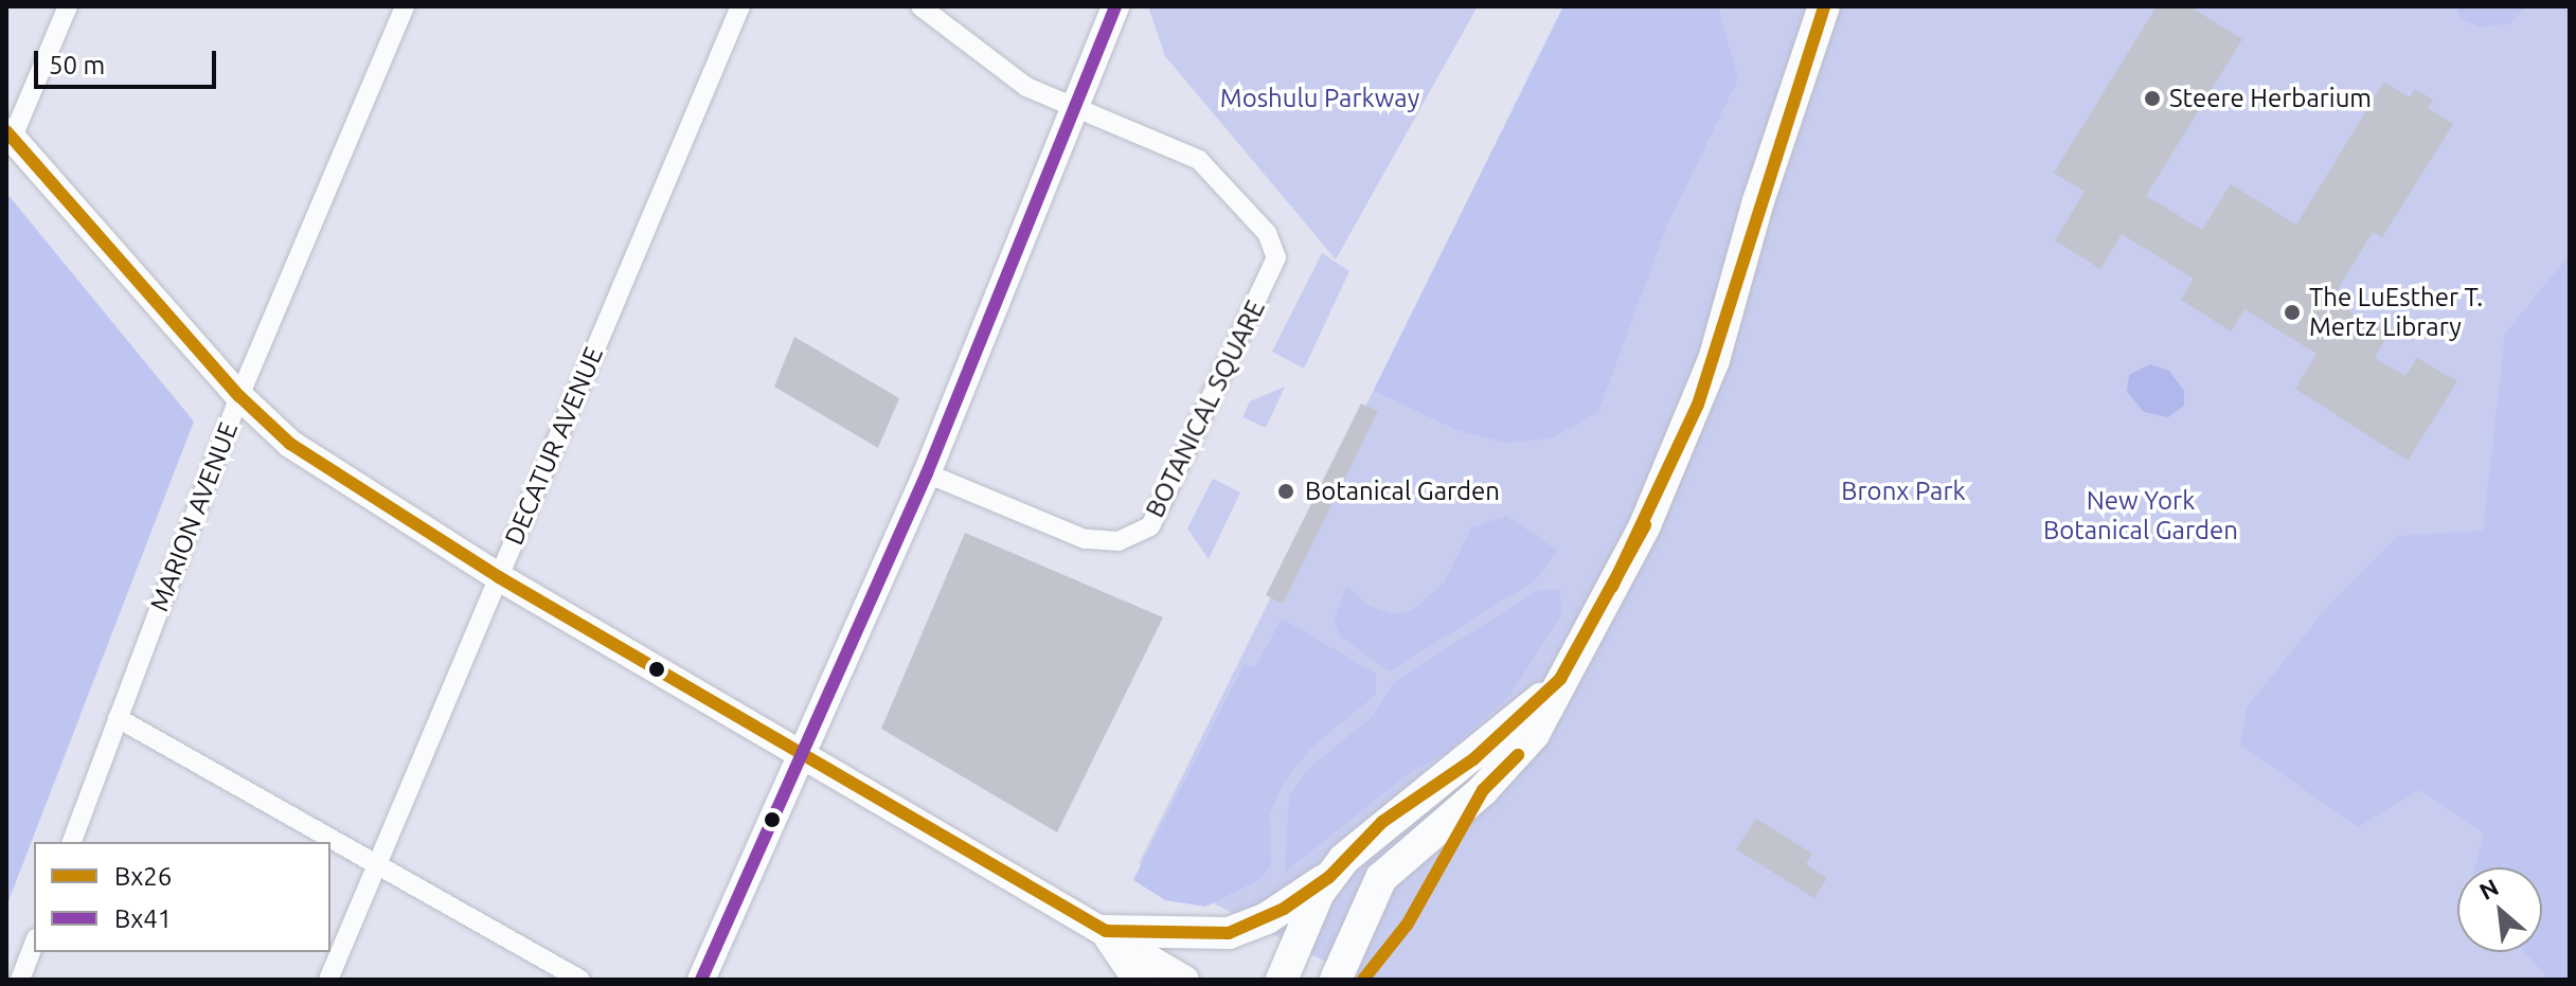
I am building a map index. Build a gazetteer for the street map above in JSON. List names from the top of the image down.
{
  "streets": {
    "street": ["BOTANICAL SQUARE", "DECATUR AVENUE", "MARION AVENUE"]
  },
  "parks": ["Moshulu Parkway", "Bronx Park", "New York Botanical Garden"],
  "places": ["Steere Herbarium", "The LuEsther T. Mertz Library", "Botanical Garden"],
  "lines": ["transit line Bx26", "transit line Bx41"],
  "legend": ["Bx26", "Bx41"],
  "scale_bar": "50 m",
  "north": "top left"
}
